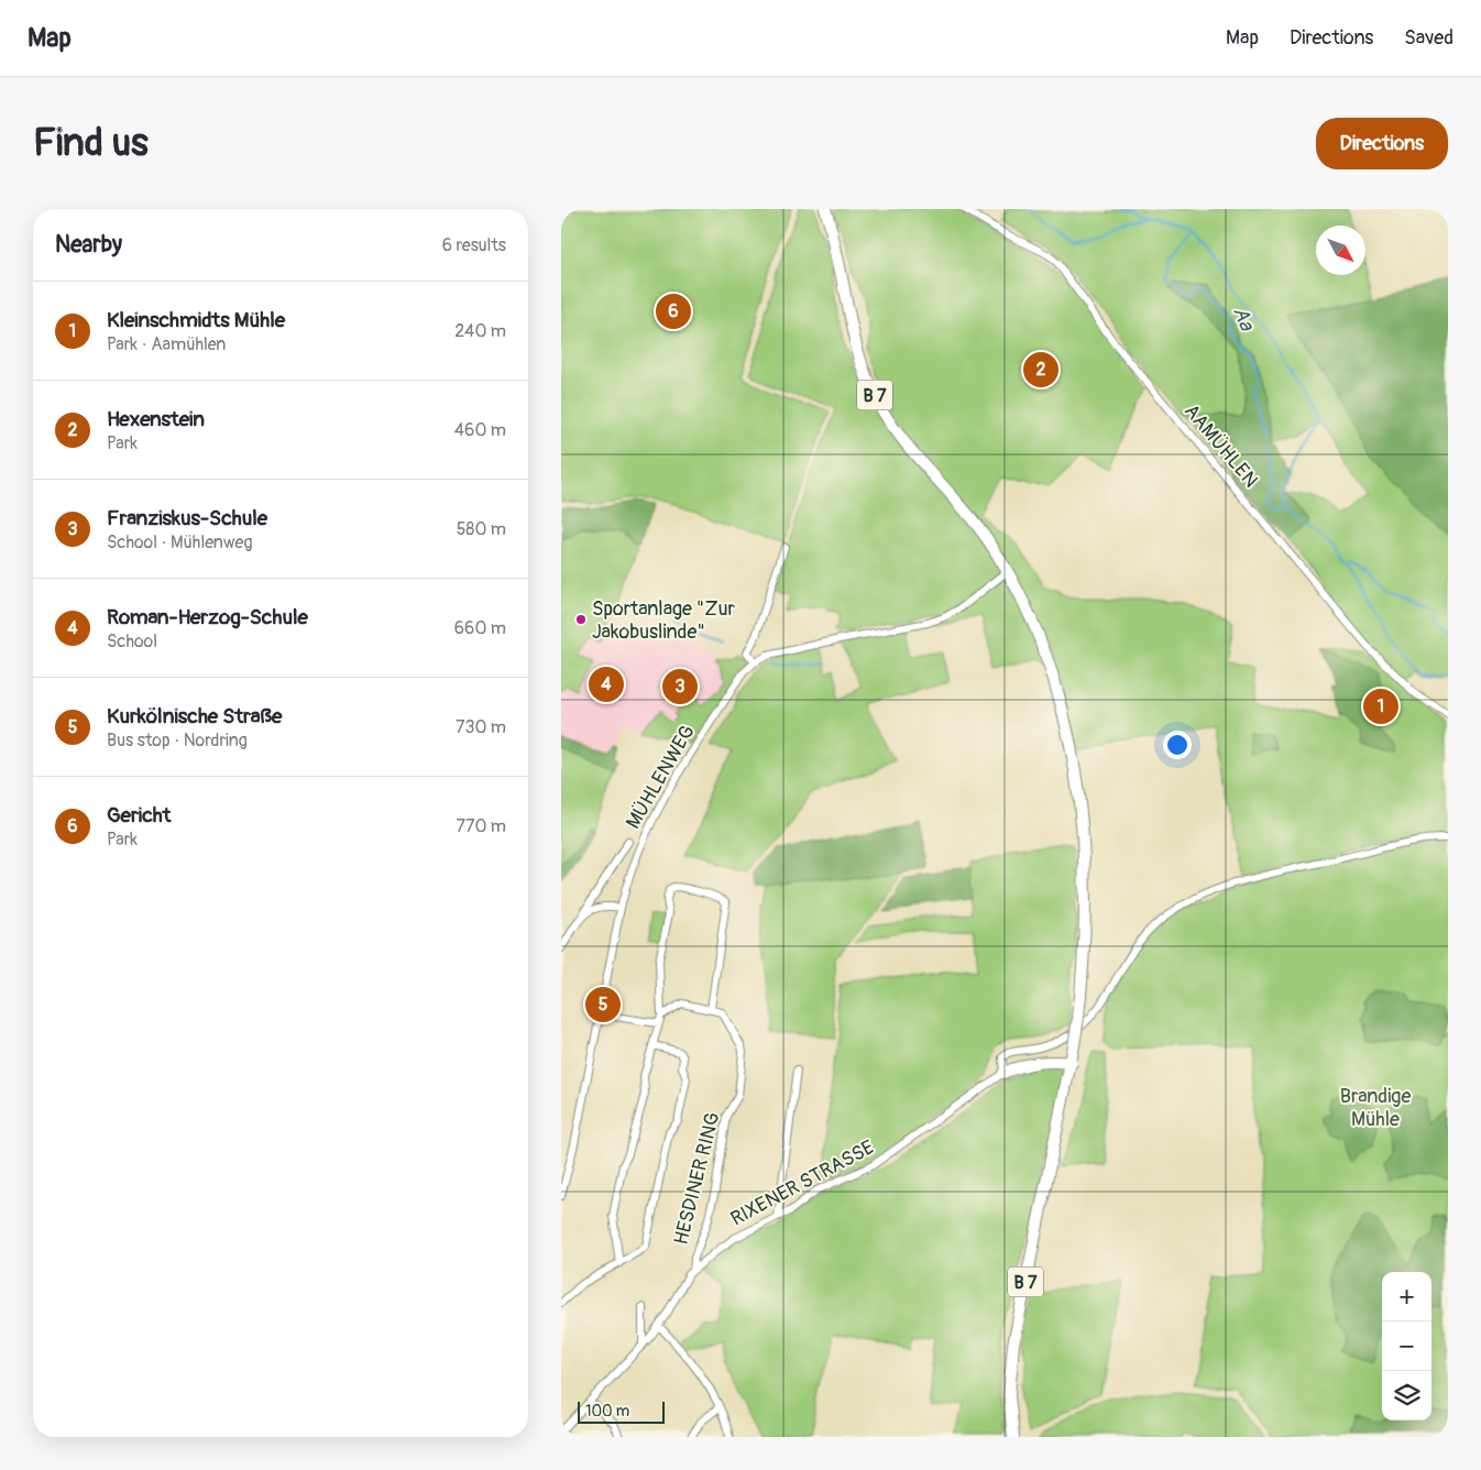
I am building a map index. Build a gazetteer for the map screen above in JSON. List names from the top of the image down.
{
  "streets": {
    "main road": ["B 7"],
    "street": [
      "AAMÜHLEN",
      "MÜHLENWEG",
      "HESDINER RING",
      "RIXENER STRASSE"
    ]
  },
  "crossings": [
    ["B 7", "MÜHLENWEG"],
    ["HESDINER RING", "RIXENER STRASSE"]
  ],
  "water": ["Aa"],
  "parks": ["Brandige Mühle"],
  "places": ["Sportanlage \"Zur Jakobuslinde\""],
  "scale_bar": "100 m",
  "north": "bottom right",
  "page": {
    "header": "Map",
    "nav": ["Map", "Directions", "Saved"],
    "buttons": "Directions",
    "title": "Find us",
    "heading": ["Nearby", "6 results"],
    "list": [
      {
        "mark": "1",
        "name": "Kleinschmidts Mühle",
        "note": "Park · Aamühlen",
        "value": "240 m"
      },
      {
        "mark": "2",
        "name": "Hexenstein",
        "note": "Park",
        "value": "460 m"
      },
      {
        "mark": "3",
        "name": "Franziskus-Schule",
        "note": "School · Mühlenweg",
        "value": "580 m"
      },
      {
        "mark": "4",
        "name": "Roman-Herzog-Schule",
        "note": "School",
        "value": "660 m"
      },
      {
        "mark": "5",
        "name": "Kurkölnische Straße",
        "note": "Bus stop · Nordring",
        "value": "730 m"
      },
      {
        "mark": "6",
        "name": "Gericht",
        "note": "Park",
        "value": "770 m"
      }
    ],
    "pins": [
      "6",
      "2",
      "4",
      "3",
      "1",
      "5"
    ],
    "map_buttons": ["+", "−"],
    "scale": "100 m"
  }
}
